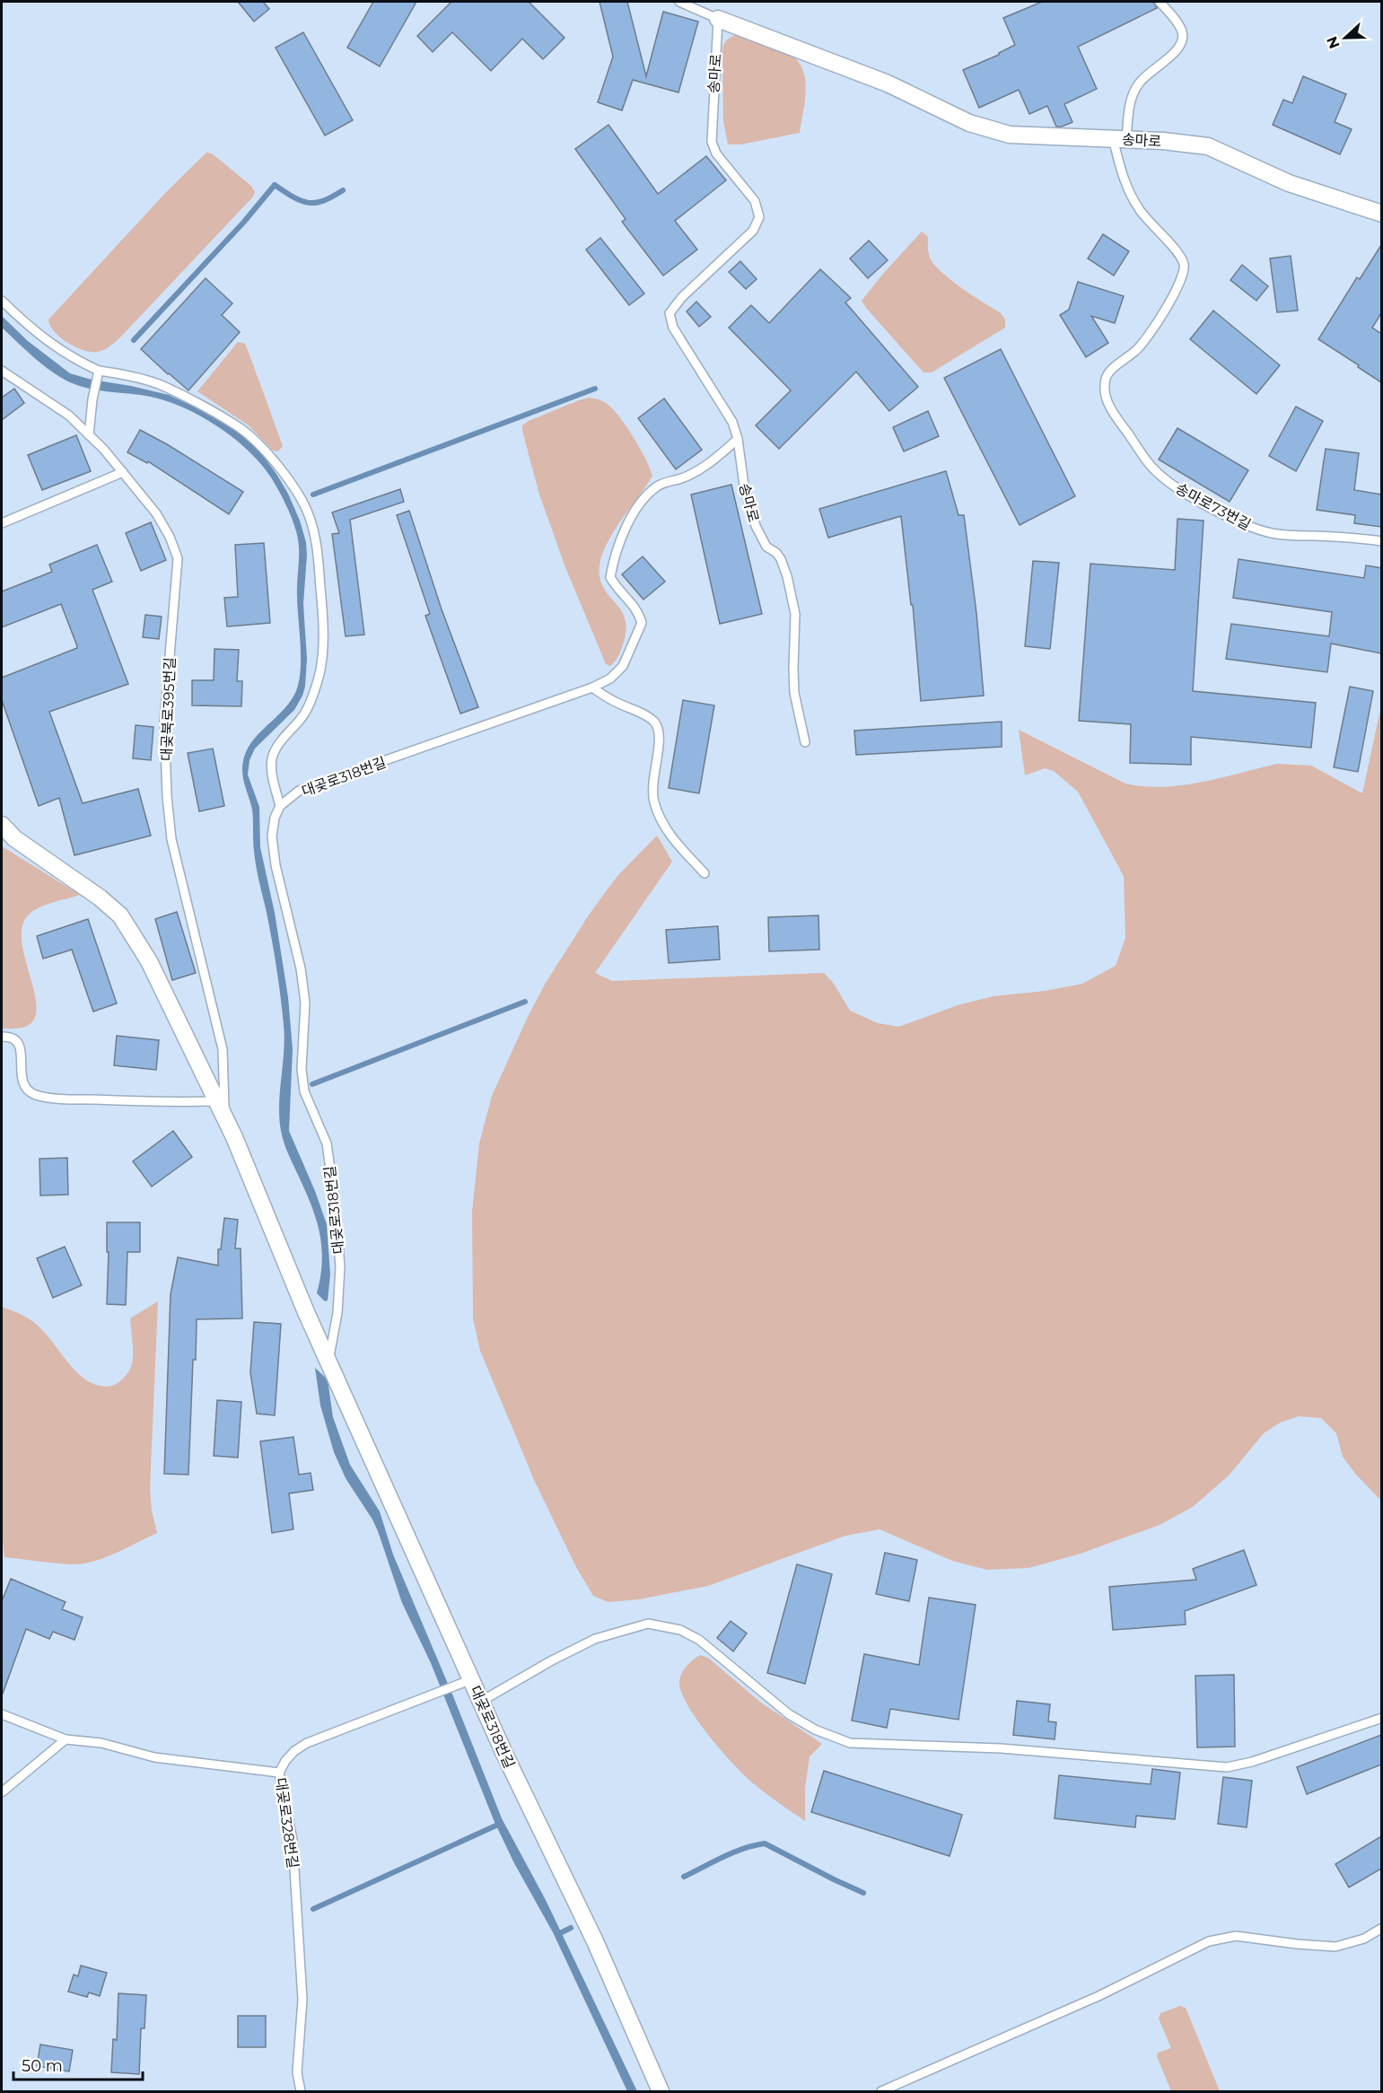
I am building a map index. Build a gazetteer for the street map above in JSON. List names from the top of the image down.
{
  "streets": {
    "street": ["송마로", "대곶로318번길"],
    "lane": ["송마로73번길", "대곶북로395번길", "대곶로328번길"]
  },
  "crossings": [
    ["송마로", "송마로73번길"],
    ["송마로", "대곶로318번길"],
    ["대곶북로395번길", "대곶로318번길"],
    ["대곶로318번길", "대곶로328번길"]
  ],
  "scale_bar": "50 m",
  "north": "left"
}
